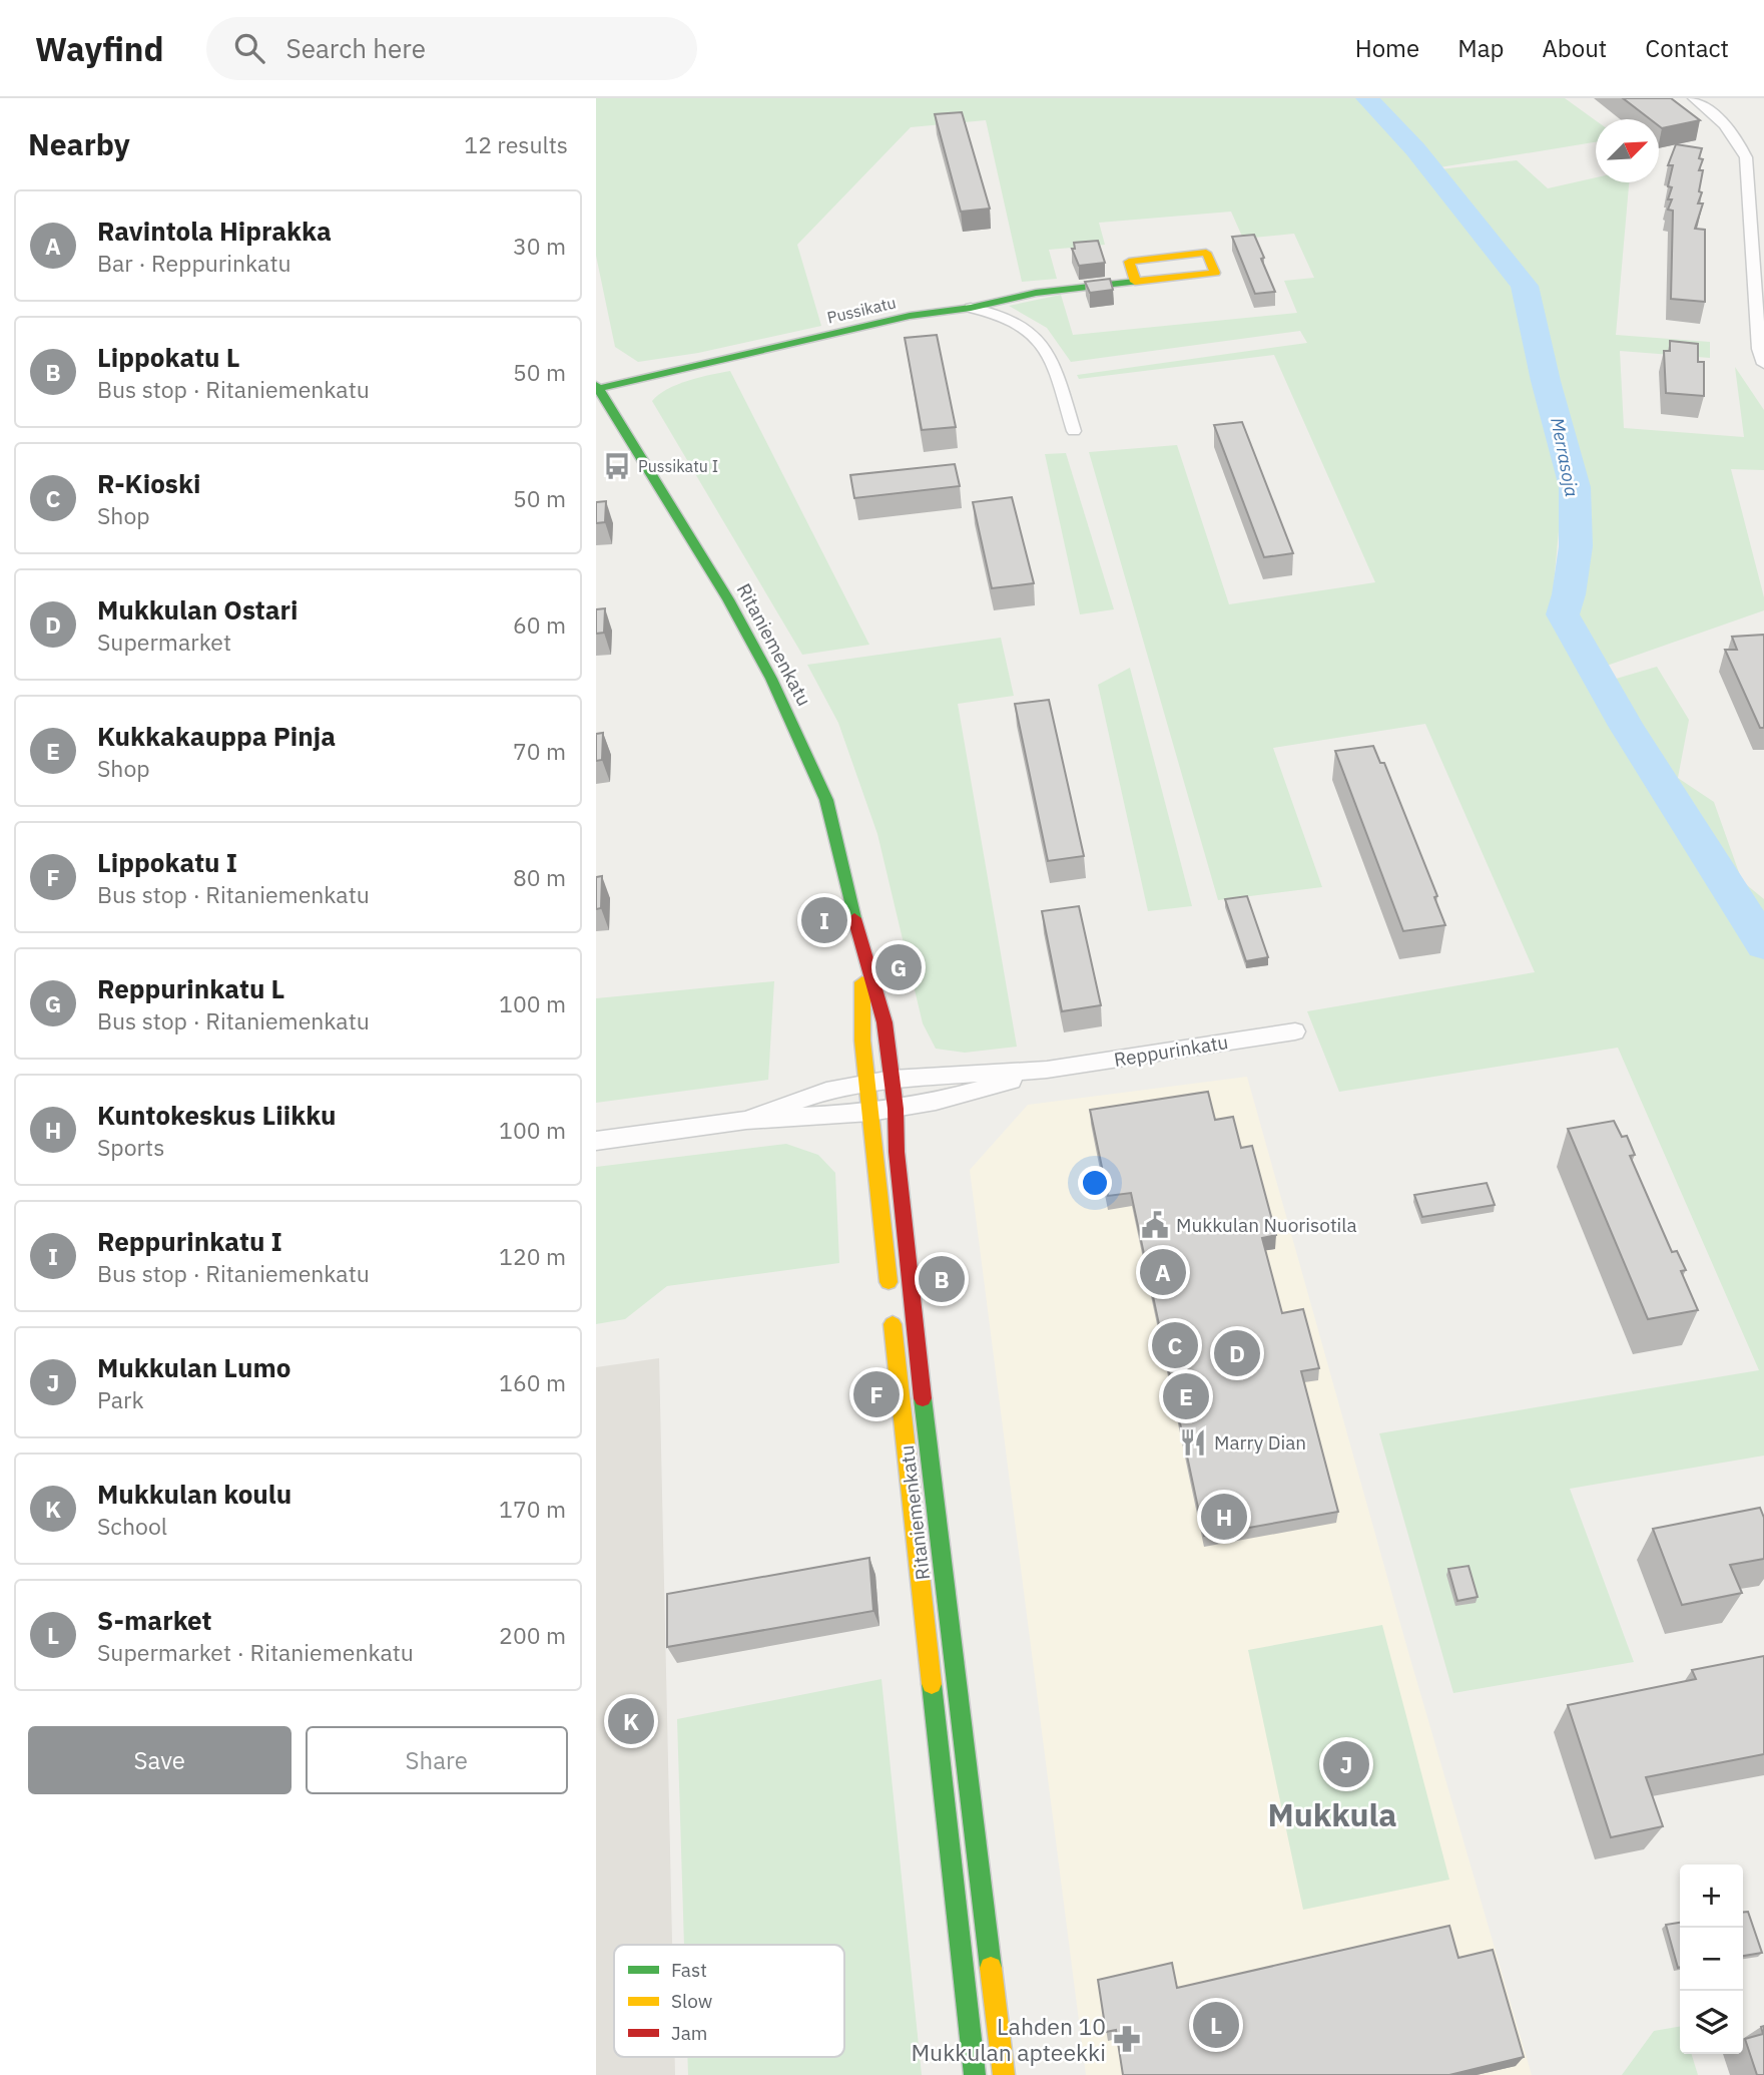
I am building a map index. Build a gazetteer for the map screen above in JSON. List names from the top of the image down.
{
  "streets": {
    "street": ["Pussikatu", "Ritaniemenkatu", "Reppurinkatu"]
  },
  "crossings": [
    ["Pussikatu", "Ritaniemenkatu"],
    ["Ritaniemenkatu", "Reppurinkatu"]
  ],
  "districts": ["Mukkula"],
  "water": ["Merrasoja"],
  "places": {
    "bus stop": ["Pussikatu I"],
    "public building": ["Mukkulan Nuorisotila"],
    "restaurant": ["Marry Dian"],
    "pharmacy": ["Lahden 10 Mukkulan apteekki"]
  },
  "legend": ["Fast", "Slow", "Jam"],
  "north": "top right",
  "page": {
    "header": "Wayfind",
    "search": "Search here",
    "nav": [
      "Home",
      "Map",
      "About",
      "Contact"
    ],
    "heading": ["Nearby", "12 results"],
    "list": [
      {
        "mark": "A",
        "name": "Ravintola Hiprakka",
        "note": "Bar · Reppurinkatu",
        "value": "30 m"
      },
      {
        "mark": "B",
        "name": "Lippokatu L",
        "note": "Bus stop · Ritaniemenkatu",
        "value": "50 m"
      },
      {
        "mark": "C",
        "name": "R-Kioski",
        "note": "Shop",
        "value": "50 m"
      },
      {
        "mark": "D",
        "name": "Mukkulan Ostari",
        "note": "Supermarket",
        "value": "60 m"
      },
      {
        "mark": "E",
        "name": "Kukkakauppa Pinja",
        "note": "Shop",
        "value": "70 m"
      },
      {
        "mark": "F",
        "name": "Lippokatu I",
        "note": "Bus stop · Ritaniemenkatu",
        "value": "80 m"
      },
      {
        "mark": "G",
        "name": "Reppurinkatu L",
        "note": "Bus stop · Ritaniemenkatu",
        "value": "100 m"
      },
      {
        "mark": "H",
        "name": "Kuntokeskus Liikku",
        "note": "Sports",
        "value": "100 m"
      },
      {
        "mark": "I",
        "name": "Reppurinkatu I",
        "note": "Bus stop · Ritaniemenkatu",
        "value": "120 m"
      },
      {
        "mark": "J",
        "name": "Mukkulan Lumo",
        "note": "Park",
        "value": "160 m"
      },
      {
        "mark": "K",
        "name": "Mukkulan koulu",
        "note": "School",
        "value": "170 m"
      },
      {
        "mark": "L",
        "name": "S-market",
        "note": "Supermarket · Ritaniemenkatu",
        "value": "200 m"
      }
    ],
    "pins": [
      "I",
      "G",
      "A",
      "B",
      "C",
      "D",
      "F",
      "E",
      "H",
      "K",
      "J",
      "L"
    ],
    "buttons": ["Save", "Share"],
    "map_buttons": ["+", "−"]
  }
}
